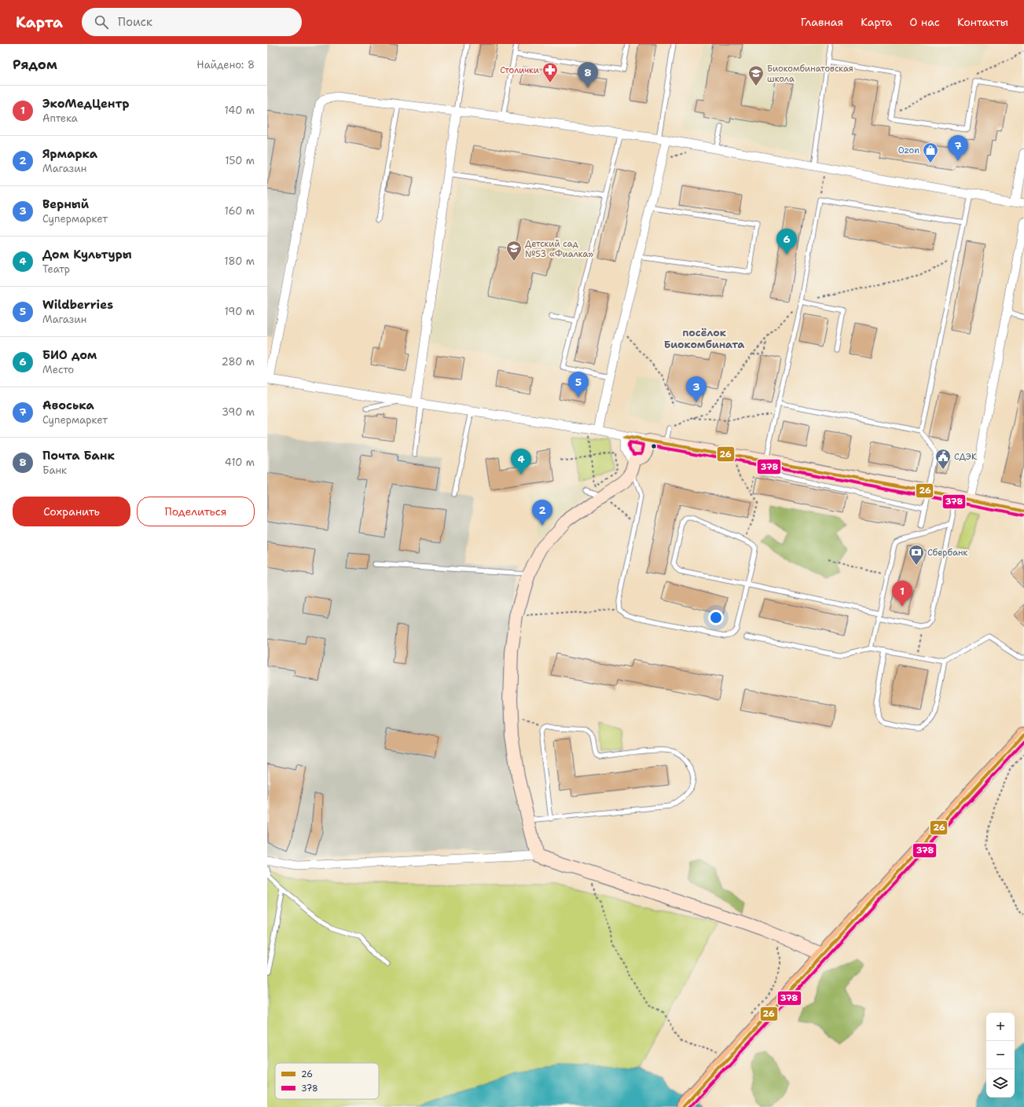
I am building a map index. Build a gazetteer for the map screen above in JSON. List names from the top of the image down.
{
  "districts": ["посёлок Биокомбината"],
  "places": {
    "pharmacy": ["Столички"],
    "school or university": ["Биокомбинатовская школа", "Детский сад №53 «Фиалка»"],
    "shop": ["Ozon"],
    "public building": ["СДЭК"],
    "bank": ["Сбербанк"]
  },
  "lines": ["transit line 26", "transit line 378"],
  "legend": ["26", "378"],
  "page": {
    "header": "Карта",
    "search": "Поиск",
    "nav": [
      "Главная",
      "Карта",
      "О нас",
      "Контакты"
    ],
    "heading": ["Рядом", "Найдено: 8"],
    "pins": [
      "8",
      "7",
      "6",
      "5",
      "3",
      "4",
      "2",
      "1"
    ],
    "list": [
      {
        "mark": "1",
        "name": "ЭкоМедЦентр",
        "note": "Аптека",
        "value": "140 m"
      },
      {
        "mark": "2",
        "name": "Ярмарка",
        "note": "Магазин",
        "value": "150 m"
      },
      {
        "mark": "3",
        "name": "Верный",
        "note": "Супермаркет",
        "value": "160 m"
      },
      {
        "mark": "4",
        "name": "Дом Культуры",
        "note": "Театр",
        "value": "180 m"
      },
      {
        "mark": "5",
        "name": "Wildberries",
        "note": "Магазин",
        "value": "190 m"
      },
      {
        "mark": "6",
        "name": "БИО дом",
        "note": "Место",
        "value": "280 m"
      },
      {
        "mark": "7",
        "name": "Авоська",
        "note": "Супермаркет",
        "value": "390 m"
      },
      {
        "mark": "8",
        "name": "Почта Банк",
        "note": "Банк",
        "value": "410 m"
      }
    ],
    "buttons": ["Сохранить", "Поделиться"],
    "map_buttons": ["+", "−"]
  }
}
